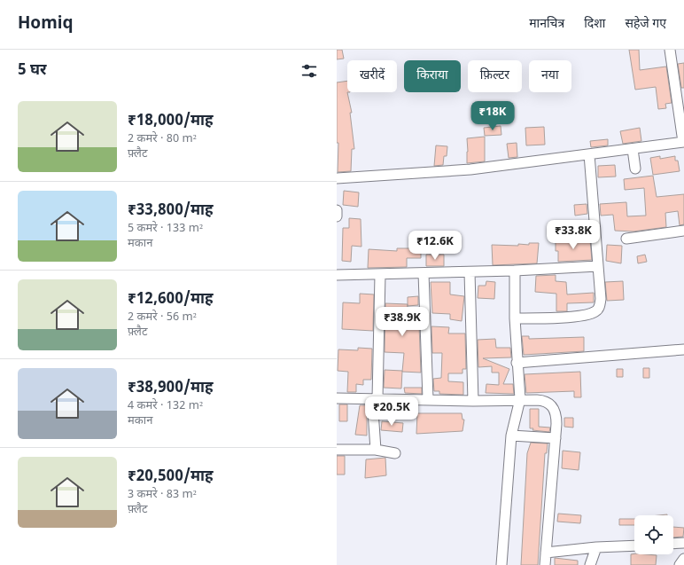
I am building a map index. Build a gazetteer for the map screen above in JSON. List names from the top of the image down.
{
  "page": {
    "header": "Homiq",
    "nav": ["मानचित्र", "दिशा", "सहेजे गए"],
    "heading": "5 घर",
    "chip": [
      "खरीदें",
      "किराया",
      "फ़िल्टर",
      "नया"
    ],
    "list": [
      {
        "name": "₹18,000/माह",
        "note": "2 कमरे · 80 m² · फ़्लैट"
      },
      {
        "name": "₹33,800/माह",
        "note": "5 कमरे · 133 m² · मकान"
      },
      {
        "name": "₹12,600/माह",
        "note": "2 कमरे · 56 m² · फ़्लैट"
      },
      {
        "name": "₹38,900/माह",
        "note": "4 कमरे · 132 m² · मकान"
      },
      {
        "name": "₹20,500/माह",
        "note": "3 कमरे · 83 m² · फ़्लैट"
      }
    ],
    "price": [
      "₹18K",
      "₹33.8K",
      "₹12.6K",
      "₹38.9K",
      "₹20.5K"
    ]
  }
}
